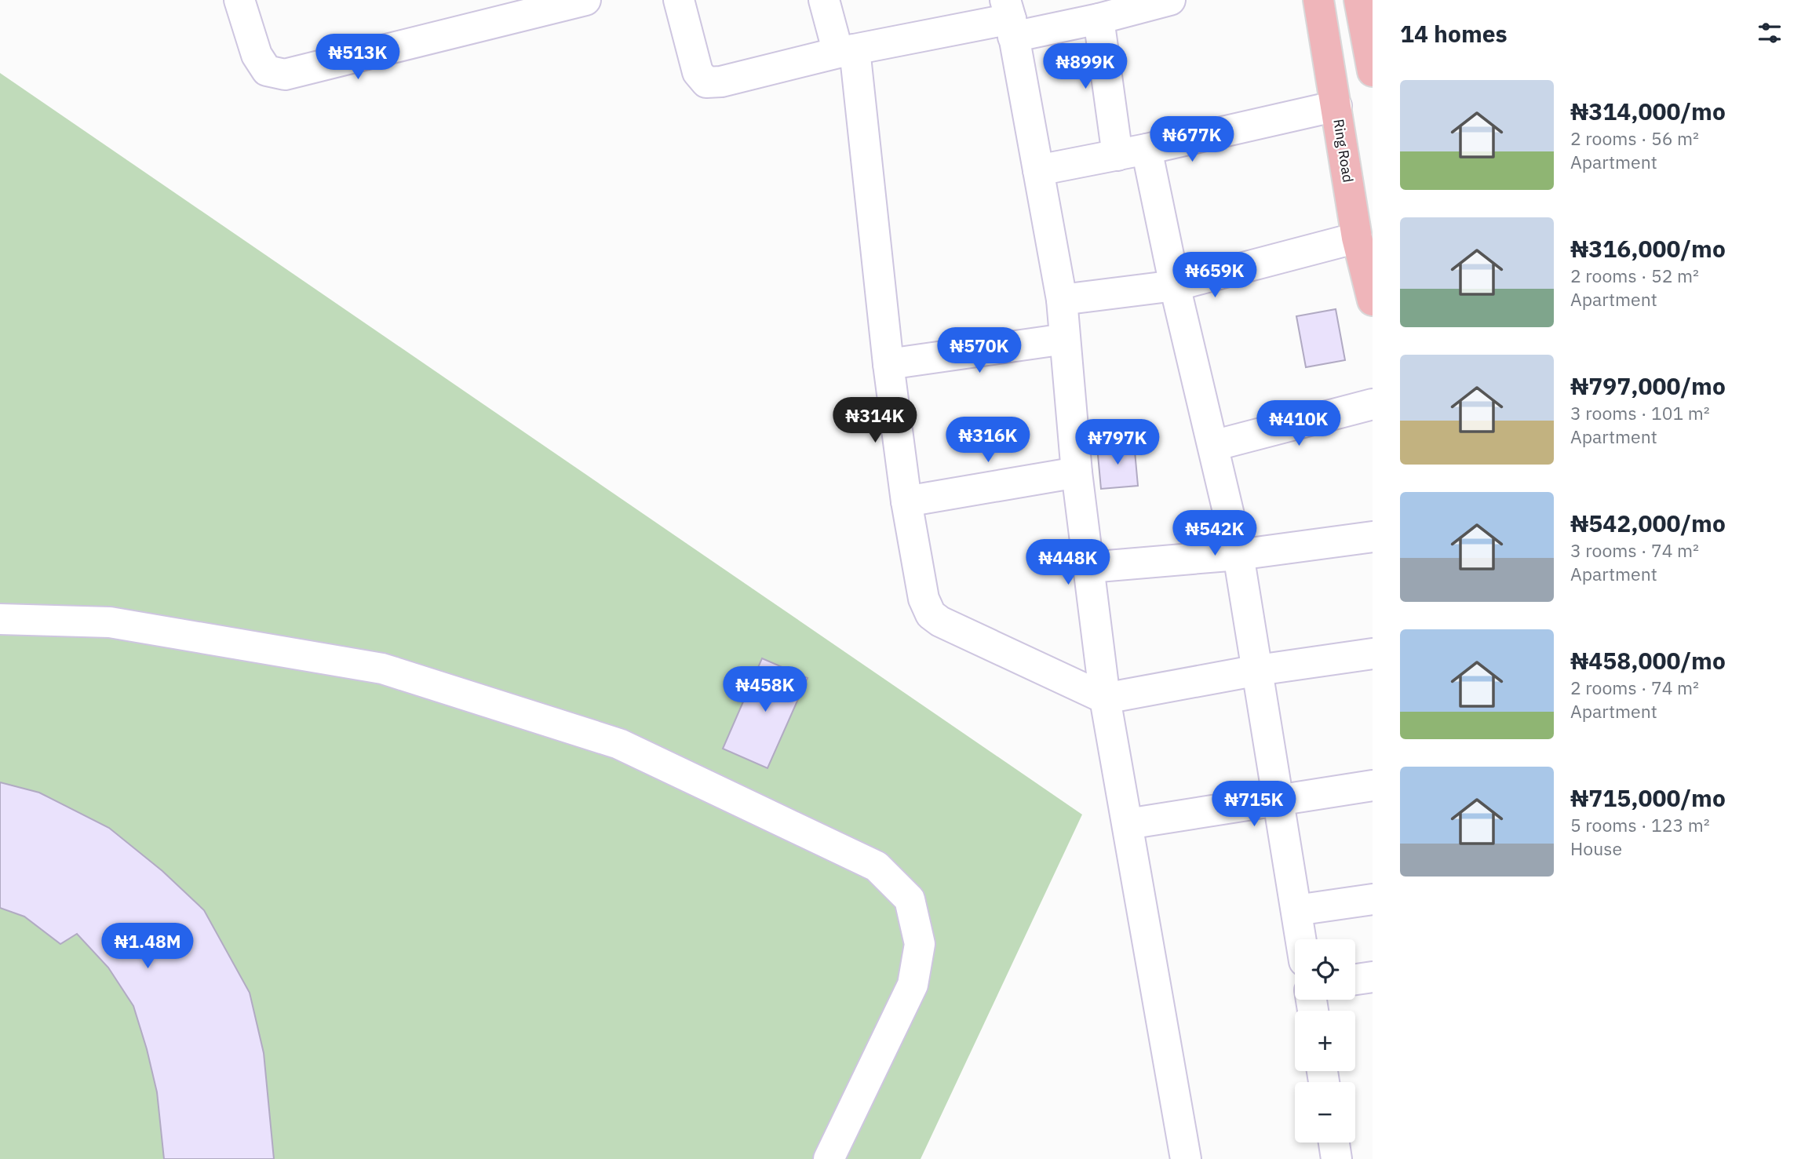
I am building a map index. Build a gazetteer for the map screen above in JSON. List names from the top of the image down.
{
  "streets": {
    "main road": ["Ring Road"]
  },
  "page": {
    "heading": "14 homes",
    "price": [
      "₦513K",
      "₦899K",
      "₦677K",
      "₦659K",
      "₦570K",
      "₦314K",
      "₦410K",
      "₦316K",
      "₦797K",
      "₦542K",
      "₦448K",
      "₦458K",
      "₦715K",
      "₦1.48M"
    ],
    "list": [
      {
        "name": "₦314,000/mo",
        "note": "2 rooms · 56 m² · Apartment"
      },
      {
        "name": "₦316,000/mo",
        "note": "2 rooms · 52 m² · Apartment"
      },
      {
        "name": "₦797,000/mo",
        "note": "3 rooms · 101 m² · Apartment"
      },
      {
        "name": "₦542,000/mo",
        "note": "3 rooms · 74 m² · Apartment"
      },
      {
        "name": "₦458,000/mo",
        "note": "2 rooms · 74 m² · Apartment"
      },
      {
        "name": "₦715,000/mo",
        "note": "5 rooms · 123 m² · House"
      }
    ],
    "map_buttons": ["+", "−"]
  }
}
